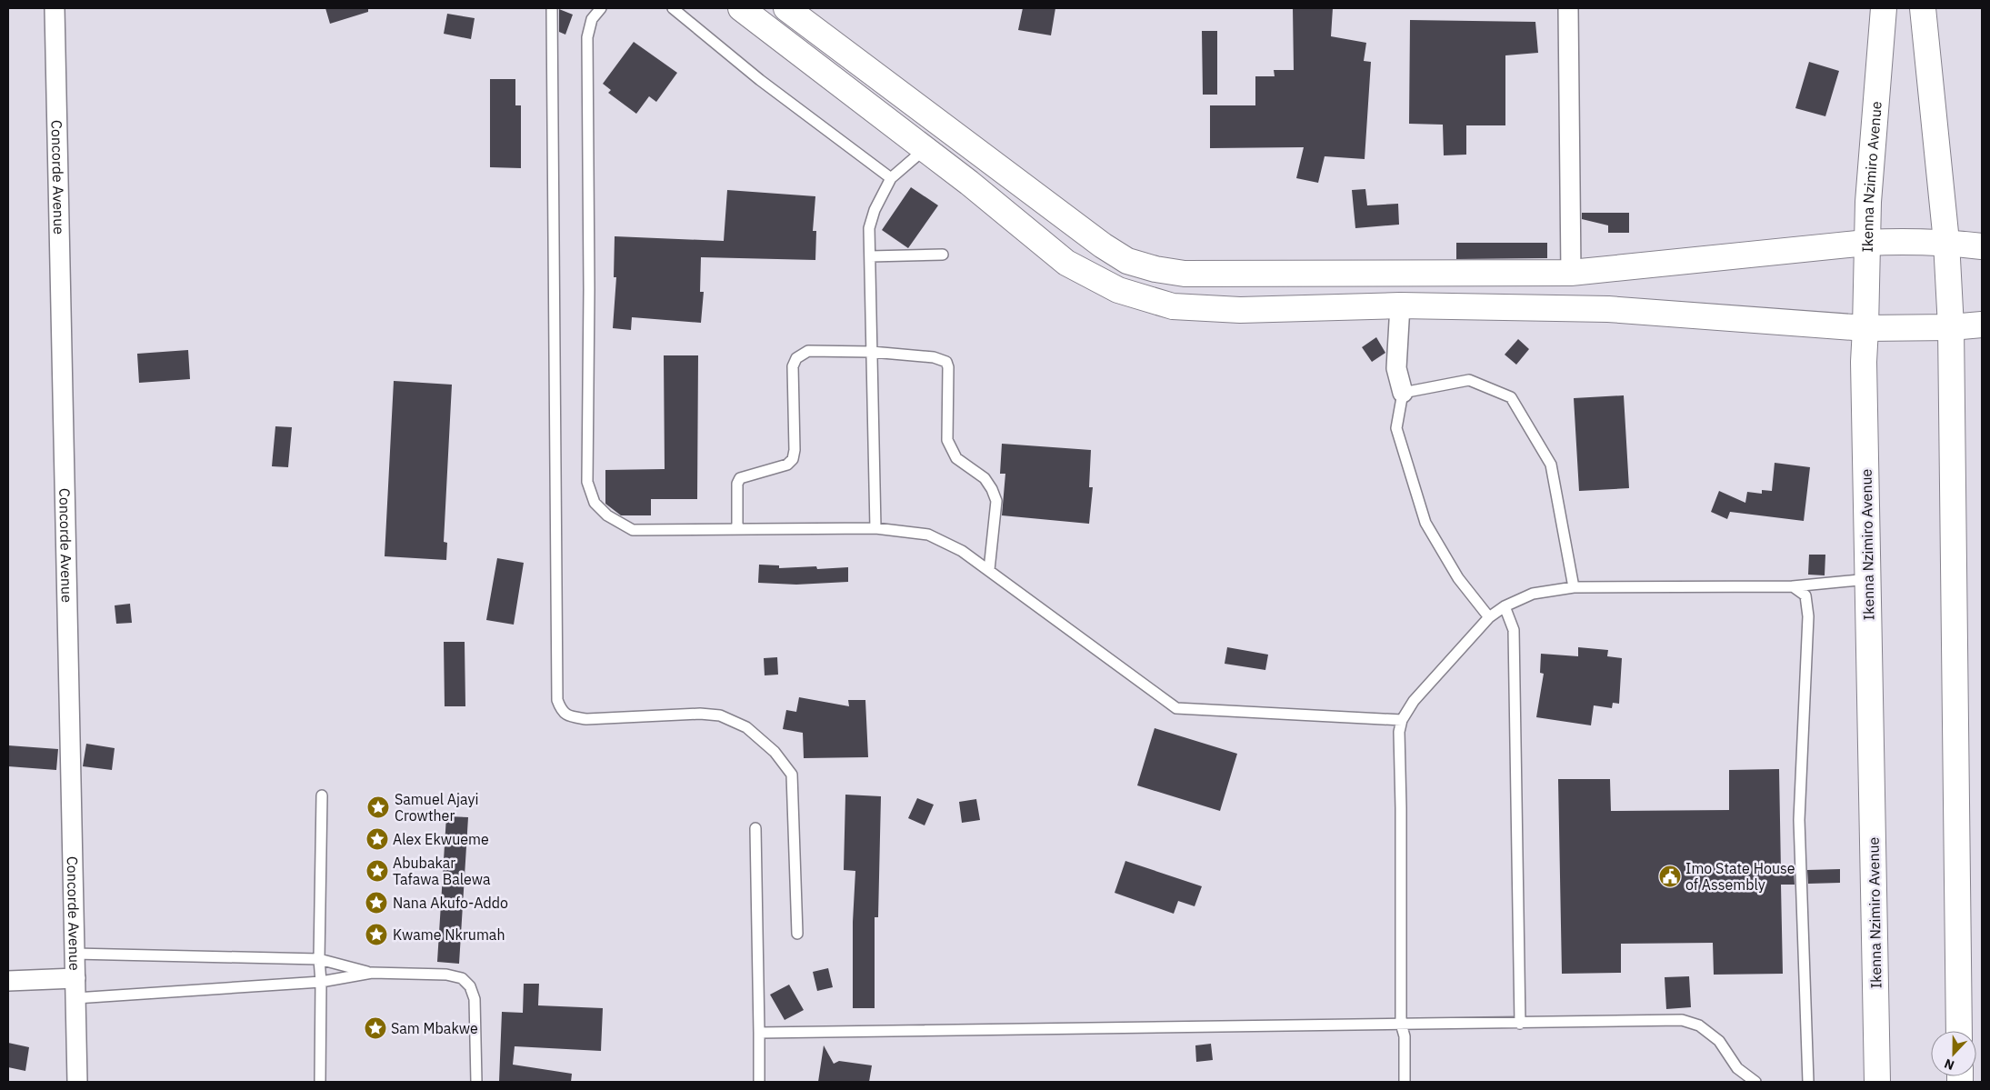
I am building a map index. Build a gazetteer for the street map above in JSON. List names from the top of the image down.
{
  "streets": {
    "street": ["Ikenna Nzimiro Avenue", "Concorde Avenue"]
  },
  "places": {
    "place": [
      "Samuel Ajayi Crowther",
      "Alex Ekwueme",
      "Abubakar Tafawa Balewa",
      "Nana Akufo-Addo",
      "Kwame Nkrumah",
      "Sam Mbakwe"
    ],
    "public building": ["Imo State House of Assembly"]
  },
  "north": "bottom"
}
